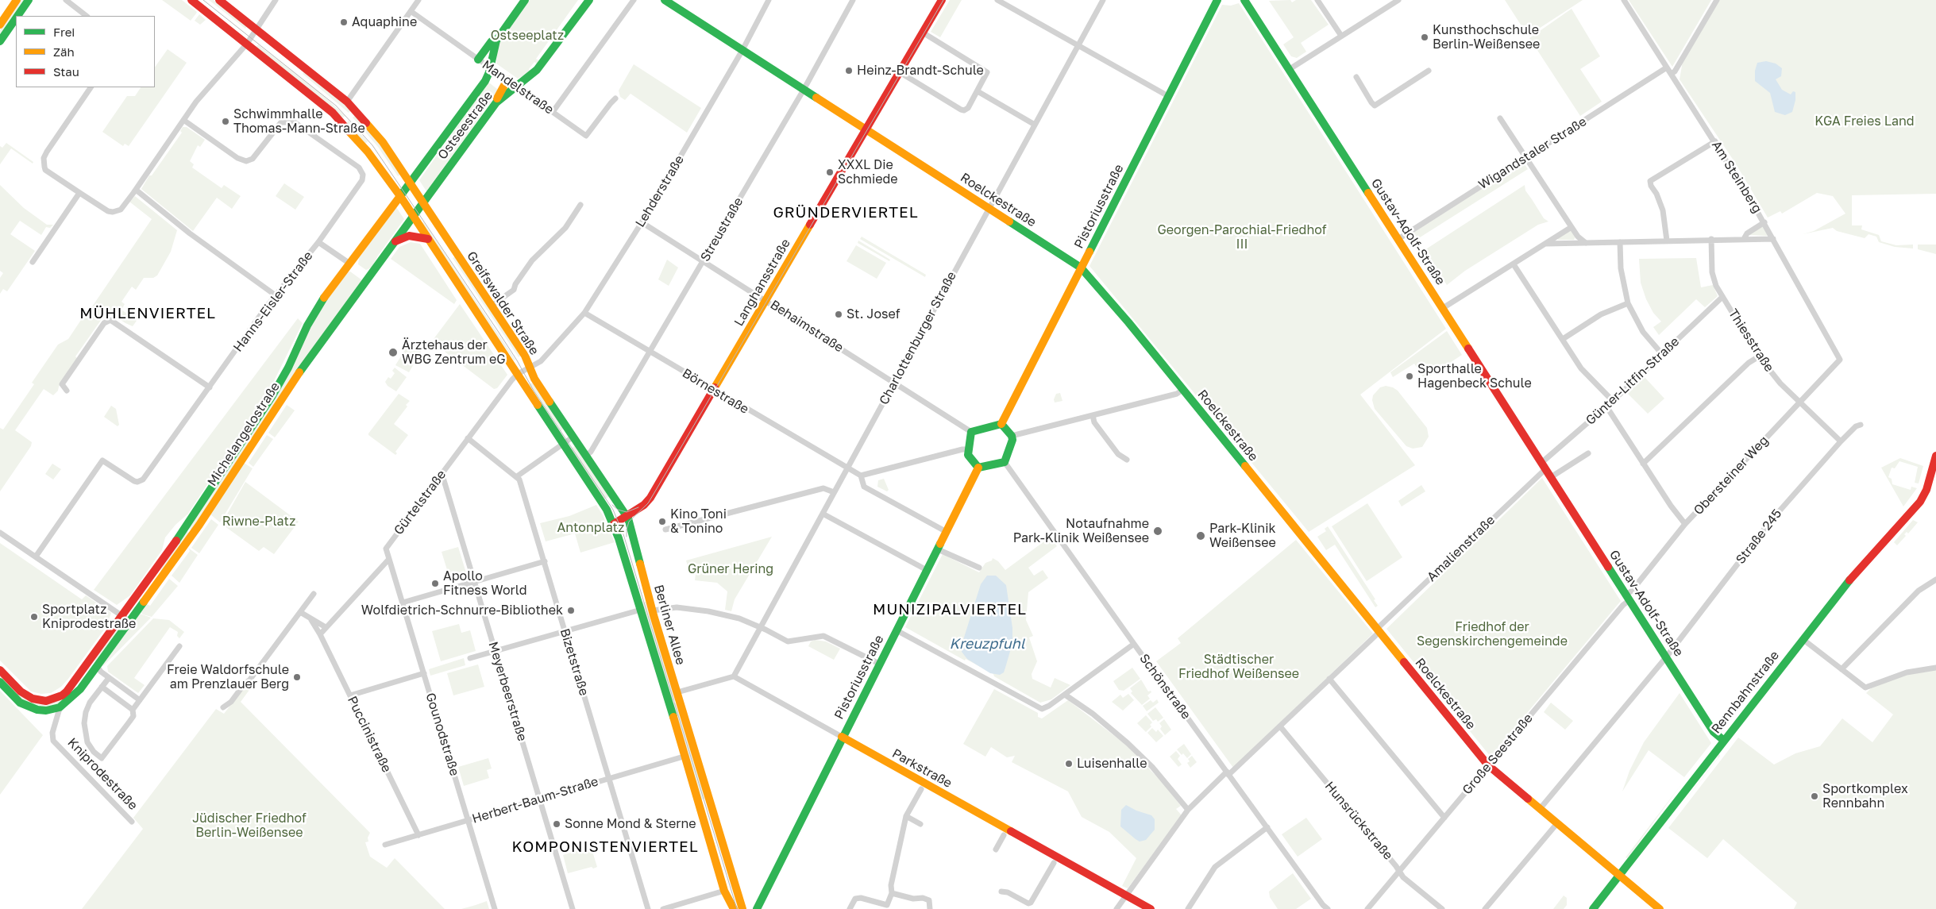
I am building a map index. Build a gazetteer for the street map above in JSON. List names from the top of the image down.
{
  "streets": {
    "main road": [
      "Ostseestraße",
      "Roelckestraße",
      "Pistoriusstraße",
      "Gustav-Adolf-Straße",
      "Langhansstraße",
      "Greifswalder Straße",
      "Michelangelostraße",
      "Berliner Allee",
      "Rennbahnstraße",
      "Parkstraße"
    ],
    "street": [
      "Mandelstraße",
      "Wigandstaler Straße",
      "Am Steinberg",
      "Lehderstraße",
      "Streustraße",
      "Hanns-Eisler-Straße",
      "Behaimstraße",
      "Charlottenburger Straße",
      "Thiesstraße",
      "Günter-Litfin-Straße",
      "Börnestraße",
      "Obersteiner Weg",
      "Gürtelstraße",
      "Straße 245",
      "Amalienstraße",
      "Bizetstraße",
      "Schönstraße",
      "Meyerbeerstraße",
      "Puccinistraße",
      "Gounodstraße",
      "Große Seestraße",
      "Kniprodestraße",
      "Herbert-Baum-Straße",
      "Hunsrückstraße"
    ]
  },
  "crossings": [
    ["Mandelstraße", "Ostseestraße"],
    ["Ostseestraße", "Greifswalder Straße"],
    ["Ostseestraße", "Michelangelostraße"],
    ["Wigandstaler Straße", "Am Steinberg"],
    ["Wigandstaler Straße", "Gustav-Adolf-Straße"],
    ["Am Steinberg", "Obersteiner Weg"],
    ["Lehderstraße", "Roelckestraße"],
    ["Lehderstraße", "Greifswalder Straße"],
    ["Lehderstraße", "Behaimstraße"],
    ["Lehderstraße", "Börnestraße"],
    ["Lehderstraße", "Berliner Allee"],
    ["Roelckestraße", "Pistoriusstraße"],
    ["Roelckestraße", "Streustraße"],
    ["Roelckestraße", "Langhansstraße"],
    ["Roelckestraße", "Charlottenburger Straße"],
    ["Roelckestraße", "Straße 245"],
    ["Roelckestraße", "Amalienstraße"],
    ["Roelckestraße", "Rennbahnstraße"],
    ["Roelckestraße", "Große Seestraße"],
    ["Pistoriusstraße", "Behaimstraße"],
    ["Pistoriusstraße", "Schönstraße"],
    ["Pistoriusstraße", "Parkstraße"],
    ["Streustraße", "Behaimstraße"],
    ["Streustraße", "Börnestraße"],
    ["Streustraße", "Berliner Allee"],
    ["Gustav-Adolf-Straße", "Günter-Litfin-Straße"],
    ["Gustav-Adolf-Straße", "Obersteiner Weg"],
    ["Gustav-Adolf-Straße", "Straße 245"],
    ["Gustav-Adolf-Straße", "Amalienstraße"],
    ["Gustav-Adolf-Straße", "Rennbahnstraße"],
    ["Gustav-Adolf-Straße", "Große Seestraße"],
    ["Langhansstraße", "Behaimstraße"],
    ["Langhansstraße", "Börnestraße"],
    ["Langhansstraße", "Berliner Allee"],
    ["Greifswalder Straße", "Michelangelostraße"],
    ["Greifswalder Straße", "Gürtelstraße"],
    ["Greifswalder Straße", "Berliner Allee"],
    ["Behaimstraße", "Charlottenburger Straße"],
    ["Behaimstraße", "Schönstraße"],
    ["Charlottenburger Straße", "Börnestraße"],
    ["Charlottenburger Straße", "Parkstraße"],
    ["Thiesstraße", "Günter-Litfin-Straße"],
    ["Thiesstraße", "Obersteiner Weg"],
    ["Thiesstraße", "Straße 245"],
    ["Günter-Litfin-Straße", "Amalienstraße"],
    ["Michelangelostraße", "Kniprodestraße"],
    ["Obersteiner Weg", "Große Seestraße"],
    ["Gürtelstraße", "Berliner Allee"],
    ["Gürtelstraße", "Meyerbeerstraße"],
    ["Gürtelstraße", "Gounodstraße"],
    ["Amalienstraße", "Schönstraße"],
    ["Amalienstraße", "Parkstraße"],
    ["Amalienstraße", "Hunsrückstraße"],
    ["Berliner Allee", "Herbert-Baum-Straße"],
    ["Bizetstraße", "Herbert-Baum-Straße"],
    ["Meyerbeerstraße", "Herbert-Baum-Straße"],
    ["Puccinistraße", "Herbert-Baum-Straße"],
    ["Gounodstraße", "Herbert-Baum-Straße"],
    ["Große Seestraße", "Hunsrückstraße"]
  ],
  "districts": [
    "GRÜNDERVIERTEL",
    "MÜHLENVIERTEL",
    "MUNIZIPALVIERTEL",
    "KOMPONISTENVIERTEL"
  ],
  "water": ["Kreuzpfuhl"],
  "parks": [
    "Ostseeplatz",
    "KGA Freies Land",
    "Georgen-Parochial-Friedhof III",
    "Riwne-Platz",
    "Antonplatz",
    "Grüner Hering",
    "Friedhof der Segenskirchengemeinde",
    "Städtischer Friedhof Weißensee",
    "Jüdischer Friedhof Berlin-Weißensee"
  ],
  "places": [
    "Aquaphine",
    "Kunsthochschule Berlin-Weißensee",
    "Heinz-Brandt-Schule",
    "Schwimmhalle Thomas-Mann-Straße",
    "XXXL Die Schmiede",
    "St. Josef",
    "Ärztehaus der WBG Zentrum eG",
    "Sporthalle Hagenbeck Schule",
    "Kino Toni & Tonino",
    "Notaufnahme Park-Klinik Weißensee",
    "Park-Klinik Weißensee",
    "Apollo Fitness World",
    "Wolfdietrich-Schnurre-Bibliothek",
    "Sportplatz Kniprodestraße",
    "Freie Waldorfschule am Prenzlauer Berg",
    "Luisenhalle",
    "Sportkomplex Rennbahn",
    "Sonne Mond & Sterne"
  ],
  "legend": ["Frei", "Zäh", "Stau"]
}
